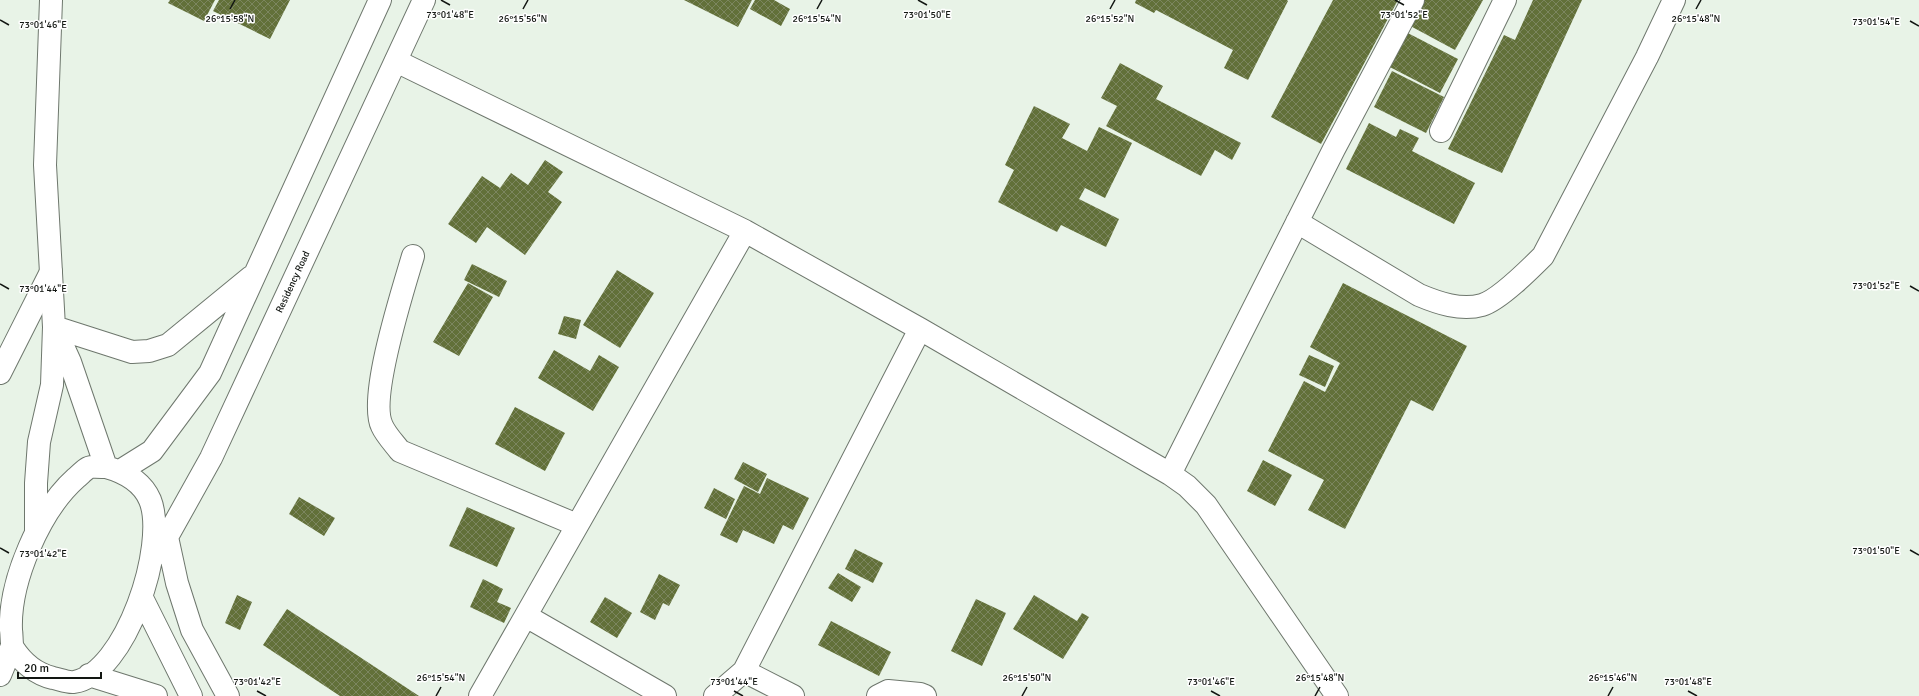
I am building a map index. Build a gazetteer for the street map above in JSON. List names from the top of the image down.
{
  "streets": {
    "street": ["Residency Road"]
  },
  "scale_bar": "20 m",
  "coordinates": [
    "73°01'50\"E",
    "73°01'52\"E",
    "73°01'48\"E",
    "26°15'58\"N",
    "26°15'56\"N",
    "26°15'54\"N",
    "26°15'52\"N",
    "26°15'48\"N",
    "73°01'54\"E",
    "73°01'46\"E",
    "73°01'44\"E",
    "73°01'42\"E",
    "26°15'50\"N",
    "26°15'46\"N"
  ]
}
